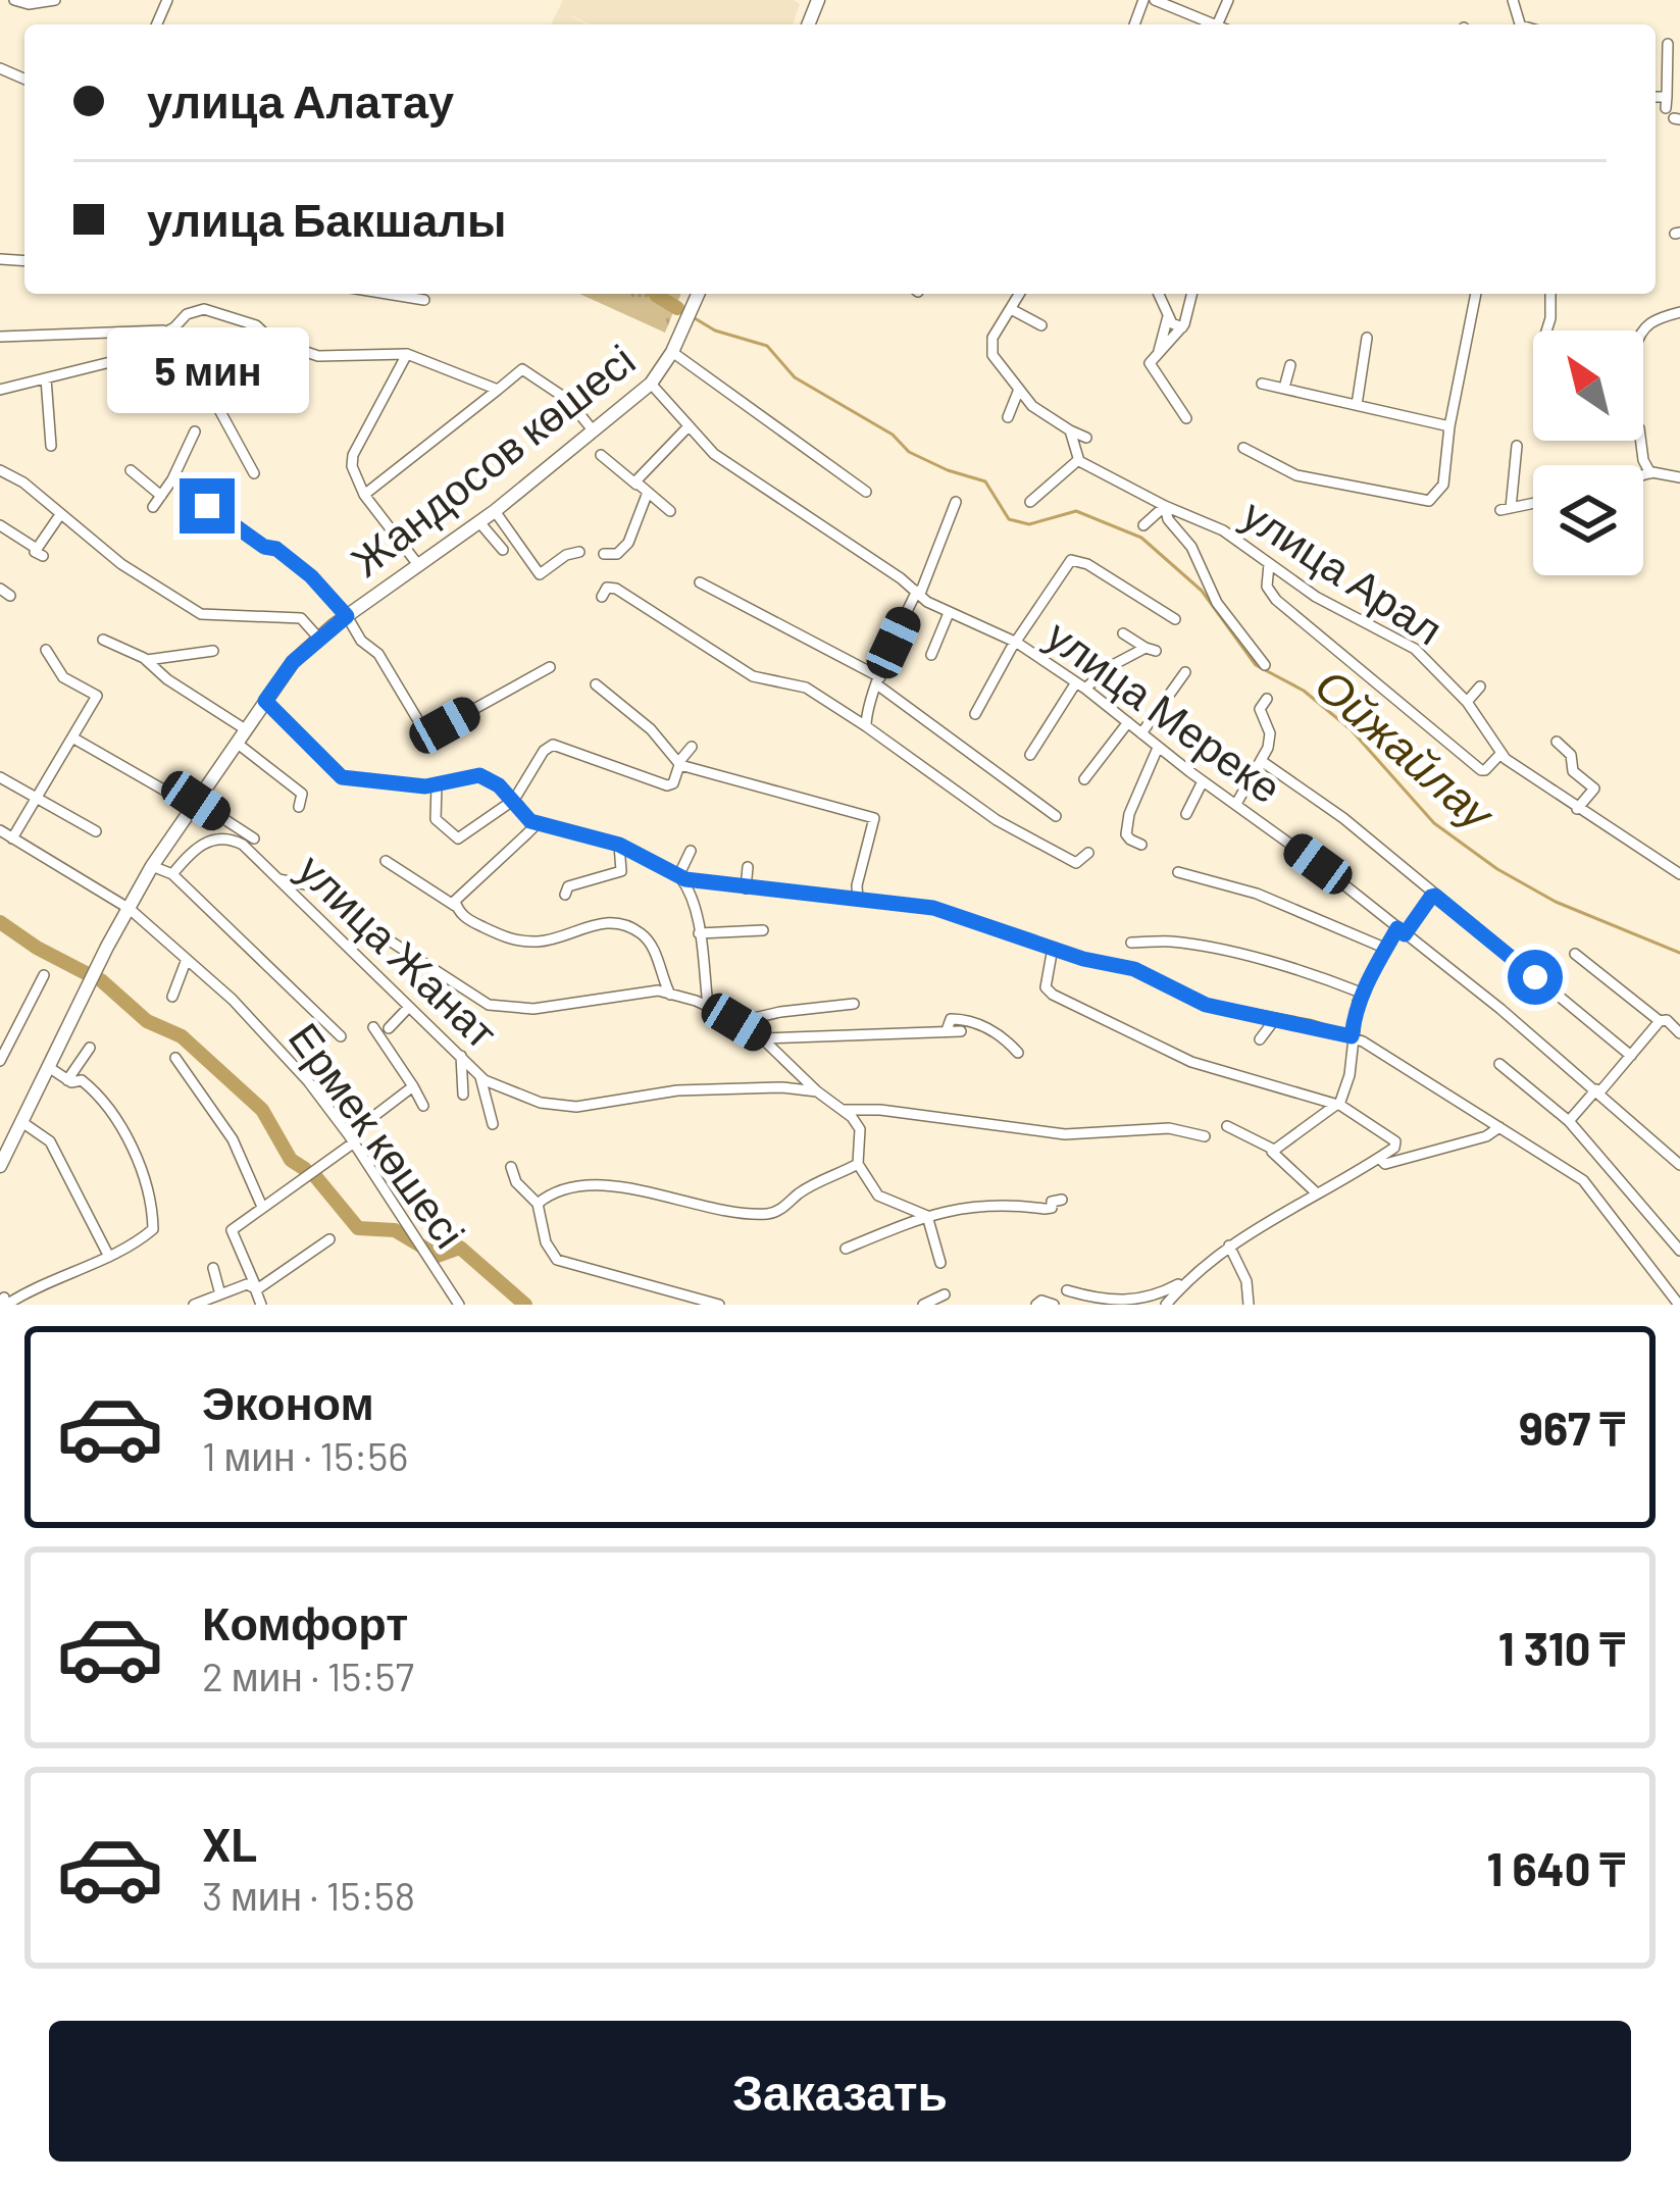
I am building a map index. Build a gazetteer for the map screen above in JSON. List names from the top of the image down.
{
  "streets": {
    "main road": ["Жандосов көшесі"],
    "street": [
      "улица Арал",
      "улица Мереке",
      "улица Жанат",
      "Ермек көшесі"
    ]
  },
  "crossings": [
    ["Жандосов көшесі", "улица Мереке"],
    ["Жандосов көшесі", "Ермек көшесі"]
  ],
  "water": ["Ойжайлау"],
  "north": "top left",
  "page": {
    "banner": ["улица Алатау", "улица Бакшалы"],
    "bubble": "5 мин",
    "list": [
      {
        "name": "Эконом",
        "note": "1 мин · 15:56",
        "value": "967 ₸"
      },
      {
        "name": "Комфорт",
        "note": "2 мин · 15:57",
        "value": "1 310 ₸"
      },
      {
        "name": "XL",
        "note": "3 мин · 15:58",
        "value": "1 640 ₸"
      }
    ],
    "buttons": "Заказать"
  }
}
